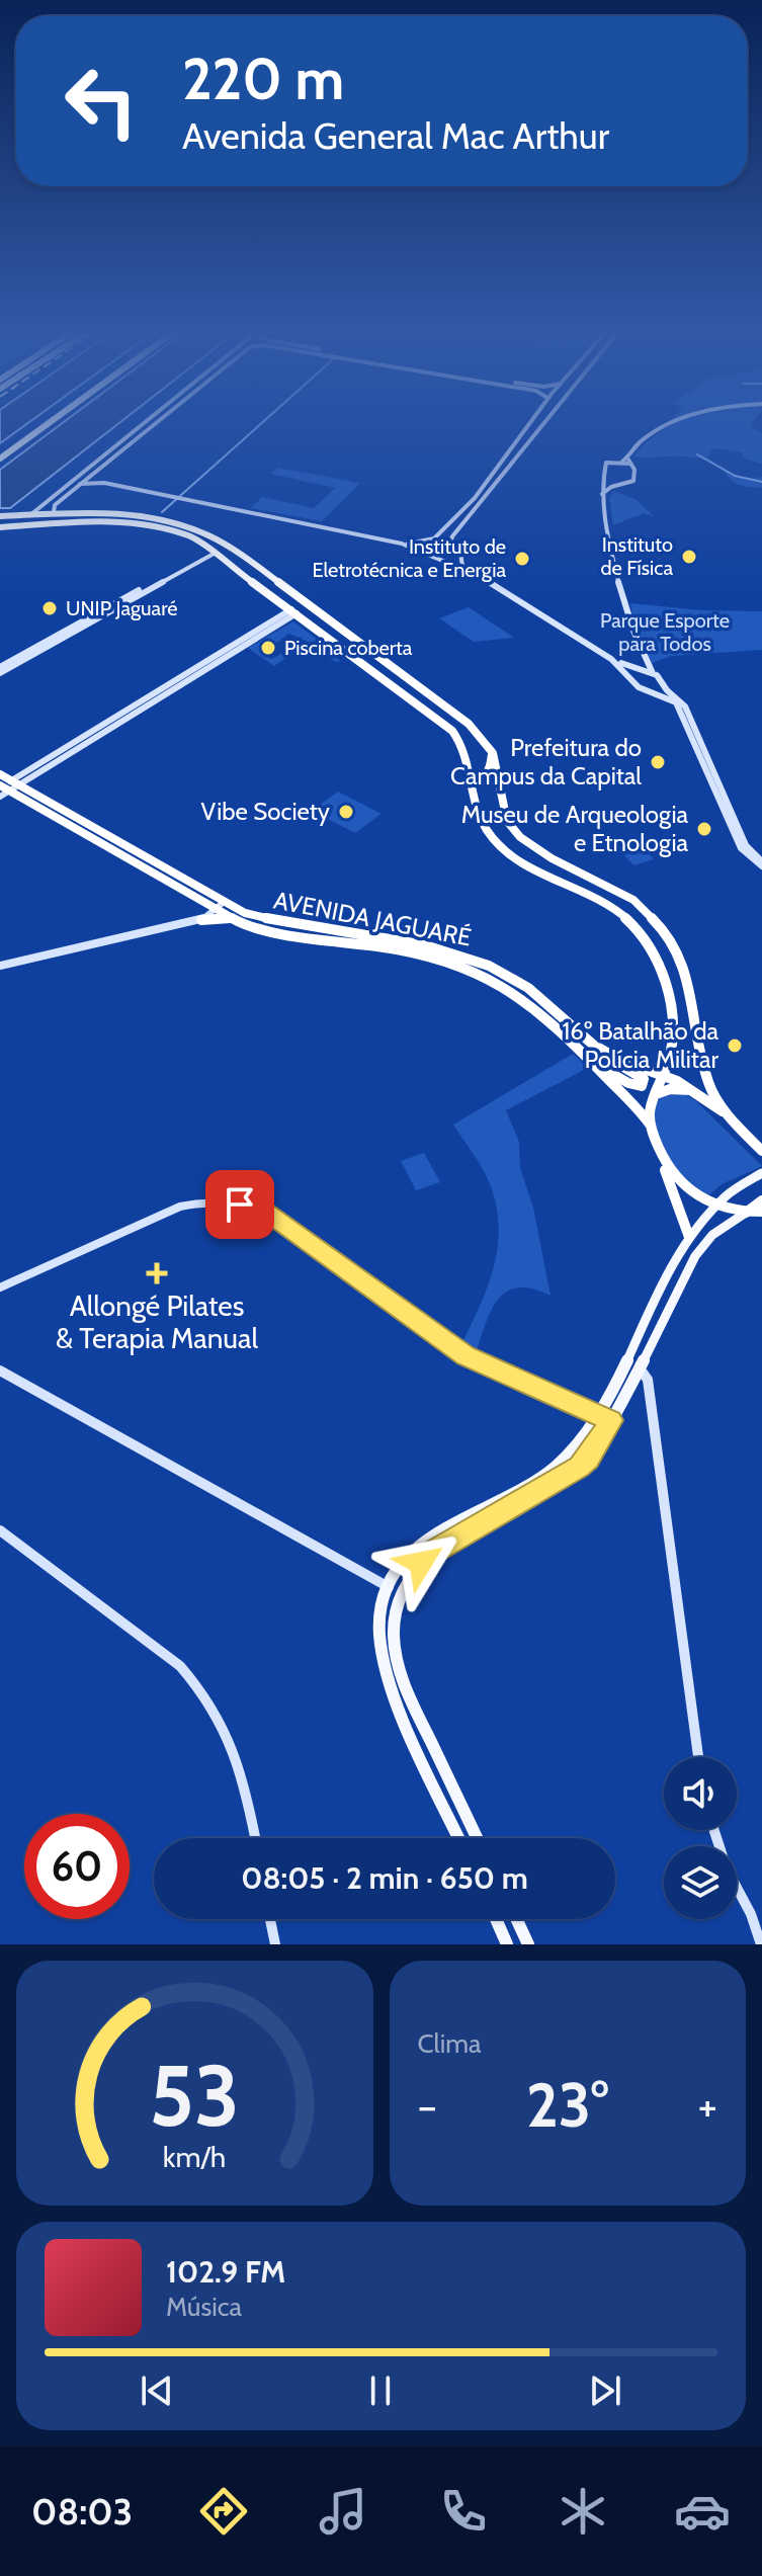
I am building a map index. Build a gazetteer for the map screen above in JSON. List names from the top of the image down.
{
  "streets": {
    "highway": ["AVENIDA JAGUARÉ"]
  },
  "parks": ["Parque Esporte para Todos"],
  "places": {
    "other": [
      "Instituto de Física",
      "Instituto de Eletrotécnica e Energia",
      "UNIP Jaguaré",
      "Piscina coberta",
      "Prefeitura do Campus da Capital",
      "Vibe Society",
      "Museu de Arqueologia e Etnologia",
      "16º Batalhão da Polícia Militar"
    ],
    "health": ["Allongé Pilates & Terapia Manual"]
  },
  "page": {
    "turn": ["220 m", "Avenida General Mac Arthur"],
    "limit": "60",
    "trip": "08:05 · 2 min · 650 m",
    "tile": "Clima",
    "heat": ["−", "23°", "+"],
    "song": ["102.9 FM", "Música"],
    "tabs": "08:03",
    "gauge": ["53", "km/h"]
  }
}
